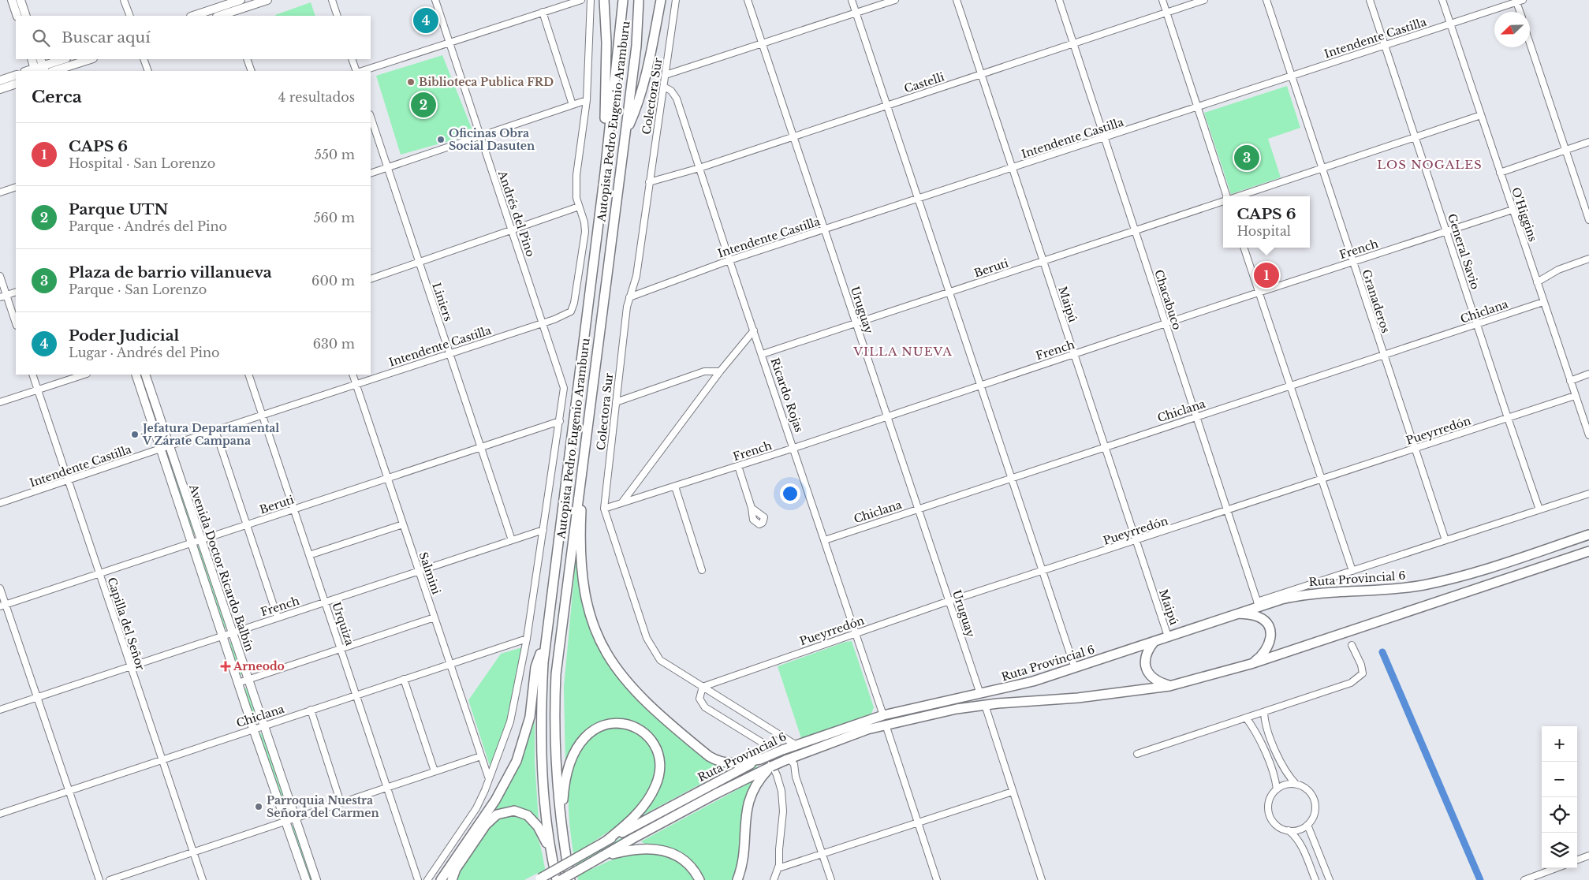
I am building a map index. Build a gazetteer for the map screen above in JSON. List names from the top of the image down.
{
  "streets": {
    "highway": ["Autopista Pedro Eugenio Aramburu", "Ruta Provincial 6"],
    "main road": ["Avenida Doctor Ricardo Balbín"],
    "street": [
      "Intendente Castilla",
      "Castelli",
      "Colectora Sur",
      "Andrés del Pino",
      "O'Higgins",
      "French",
      "General Savio",
      "Beruti",
      "Chacabuco",
      "Granaderos",
      "Liniers",
      "Maipú",
      "Uruguay",
      "Chiclana",
      "Ricardo Rojas",
      "Pueyrredón",
      "Salmini",
      "Capilla del Señor",
      "Urquiza"
    ]
  },
  "crossings": [
    ["Intendente Castilla", "Colectora Sur"],
    ["Intendente Castilla", "Andrés del Pino"],
    ["Intendente Castilla", "O'Higgins"],
    ["Intendente Castilla", "General Savio"],
    ["Intendente Castilla", "Chacabuco"],
    ["Intendente Castilla", "Granaderos"],
    ["Intendente Castilla", "Liniers"],
    ["Intendente Castilla", "Maipú"],
    ["Intendente Castilla", "Uruguay"],
    ["Intendente Castilla", "Ricardo Rojas"],
    ["Intendente Castilla", "Avenida Doctor Ricardo Balbín"],
    ["Intendente Castilla", "Salmini"],
    ["Intendente Castilla", "Capilla del Señor"],
    ["Intendente Castilla", "Urquiza"],
    ["Castelli", "Colectora Sur"],
    ["Castelli", "Chacabuco"],
    ["Castelli", "Maipú"],
    ["Castelli", "Uruguay"],
    ["Castelli", "Ricardo Rojas"],
    ["Colectora Sur", "French"],
    ["Colectora Sur", "Ricardo Rojas"],
    ["Colectora Sur", "Pueyrredón"],
    ["Colectora Sur", "Ruta Provincial 6"],
    ["Andrés del Pino", "Beruti"],
    ["O'Higgins", "French"],
    ["O'Higgins", "Beruti"],
    ["O'Higgins", "Chiclana"],
    ["O'Higgins", "Pueyrredón"],
    ["French", "General Savio"],
    ["French", "Chacabuco"],
    ["French", "Granaderos"],
    ["French", "Liniers"],
    ["French", "Maipú"],
    ["French", "Uruguay"],
    ["French", "Ricardo Rojas"],
    ["French", "Avenida Doctor Ricardo Balbín"],
    ["French", "Salmini"],
    ["French", "Capilla del Señor"],
    ["French", "Urquiza"],
    ["General Savio", "Beruti"],
    ["General Savio", "Chiclana"],
    ["General Savio", "Pueyrredón"],
    ["Beruti", "Chacabuco"],
    ["Beruti", "Granaderos"],
    ["Beruti", "Liniers"],
    ["Beruti", "Maipú"],
    ["Beruti", "Uruguay"],
    ["Beruti", "Ricardo Rojas"],
    ["Beruti", "Avenida Doctor Ricardo Balbín"],
    ["Beruti", "Salmini"],
    ["Beruti", "Capilla del Señor"],
    ["Beruti", "Urquiza"],
    ["Chacabuco", "Chiclana"],
    ["Chacabuco", "Pueyrredón"],
    ["Chacabuco", "Ruta Provincial 6"],
    ["Granaderos", "Chiclana"],
    ["Granaderos", "Pueyrredón"],
    ["Maipú", "Chiclana"],
    ["Maipú", "Pueyrredón"],
    ["Maipú", "Ruta Provincial 6"],
    ["Uruguay", "Chiclana"],
    ["Uruguay", "Pueyrredón"],
    ["Uruguay", "Ruta Provincial 6"],
    ["Chiclana", "Ricardo Rojas"],
    ["Chiclana", "Avenida Doctor Ricardo Balbín"],
    ["Chiclana", "Salmini"],
    ["Chiclana", "Capilla del Señor"],
    ["Chiclana", "Urquiza"],
    ["Ricardo Rojas", "Pueyrredón"],
    ["Ricardo Rojas", "Ruta Provincial 6"]
  ],
  "districts": ["LOS NOGALES", "VILLA NUEVA"],
  "places": {
    "other": [
      "Biblioteca Publica FRD",
      "Oficinas Obra Social Dasuten",
      "Jefatura Departamental V Zárate Campana",
      "Parroquia Nuestra Señora del Carmen"
    ],
    "health": ["Arneodo"]
  },
  "north": "bottom left",
  "page": {
    "pins": [
      "4",
      "2",
      "3",
      "1"
    ],
    "search": "Buscar aquí",
    "heading": ["Cerca", "4 resultados"],
    "list": [
      {
        "mark": "1",
        "name": "CAPS 6",
        "note": "Hospital · San Lorenzo",
        "value": "550 m"
      },
      {
        "mark": "2",
        "name": "Parque UTN",
        "note": "Parque · Andrés del Pino",
        "value": "560 m"
      },
      {
        "mark": "3",
        "name": "Plaza de barrio villanueva",
        "note": "Parque · San Lorenzo",
        "value": "600 m"
      },
      {
        "mark": "4",
        "name": "Poder Judicial",
        "note": "Lugar · Andrés del Pino",
        "value": "630 m"
      }
    ],
    "popup": ["CAPS 6", "Hospital"],
    "map_buttons": ["+", "−"]
  }
}
